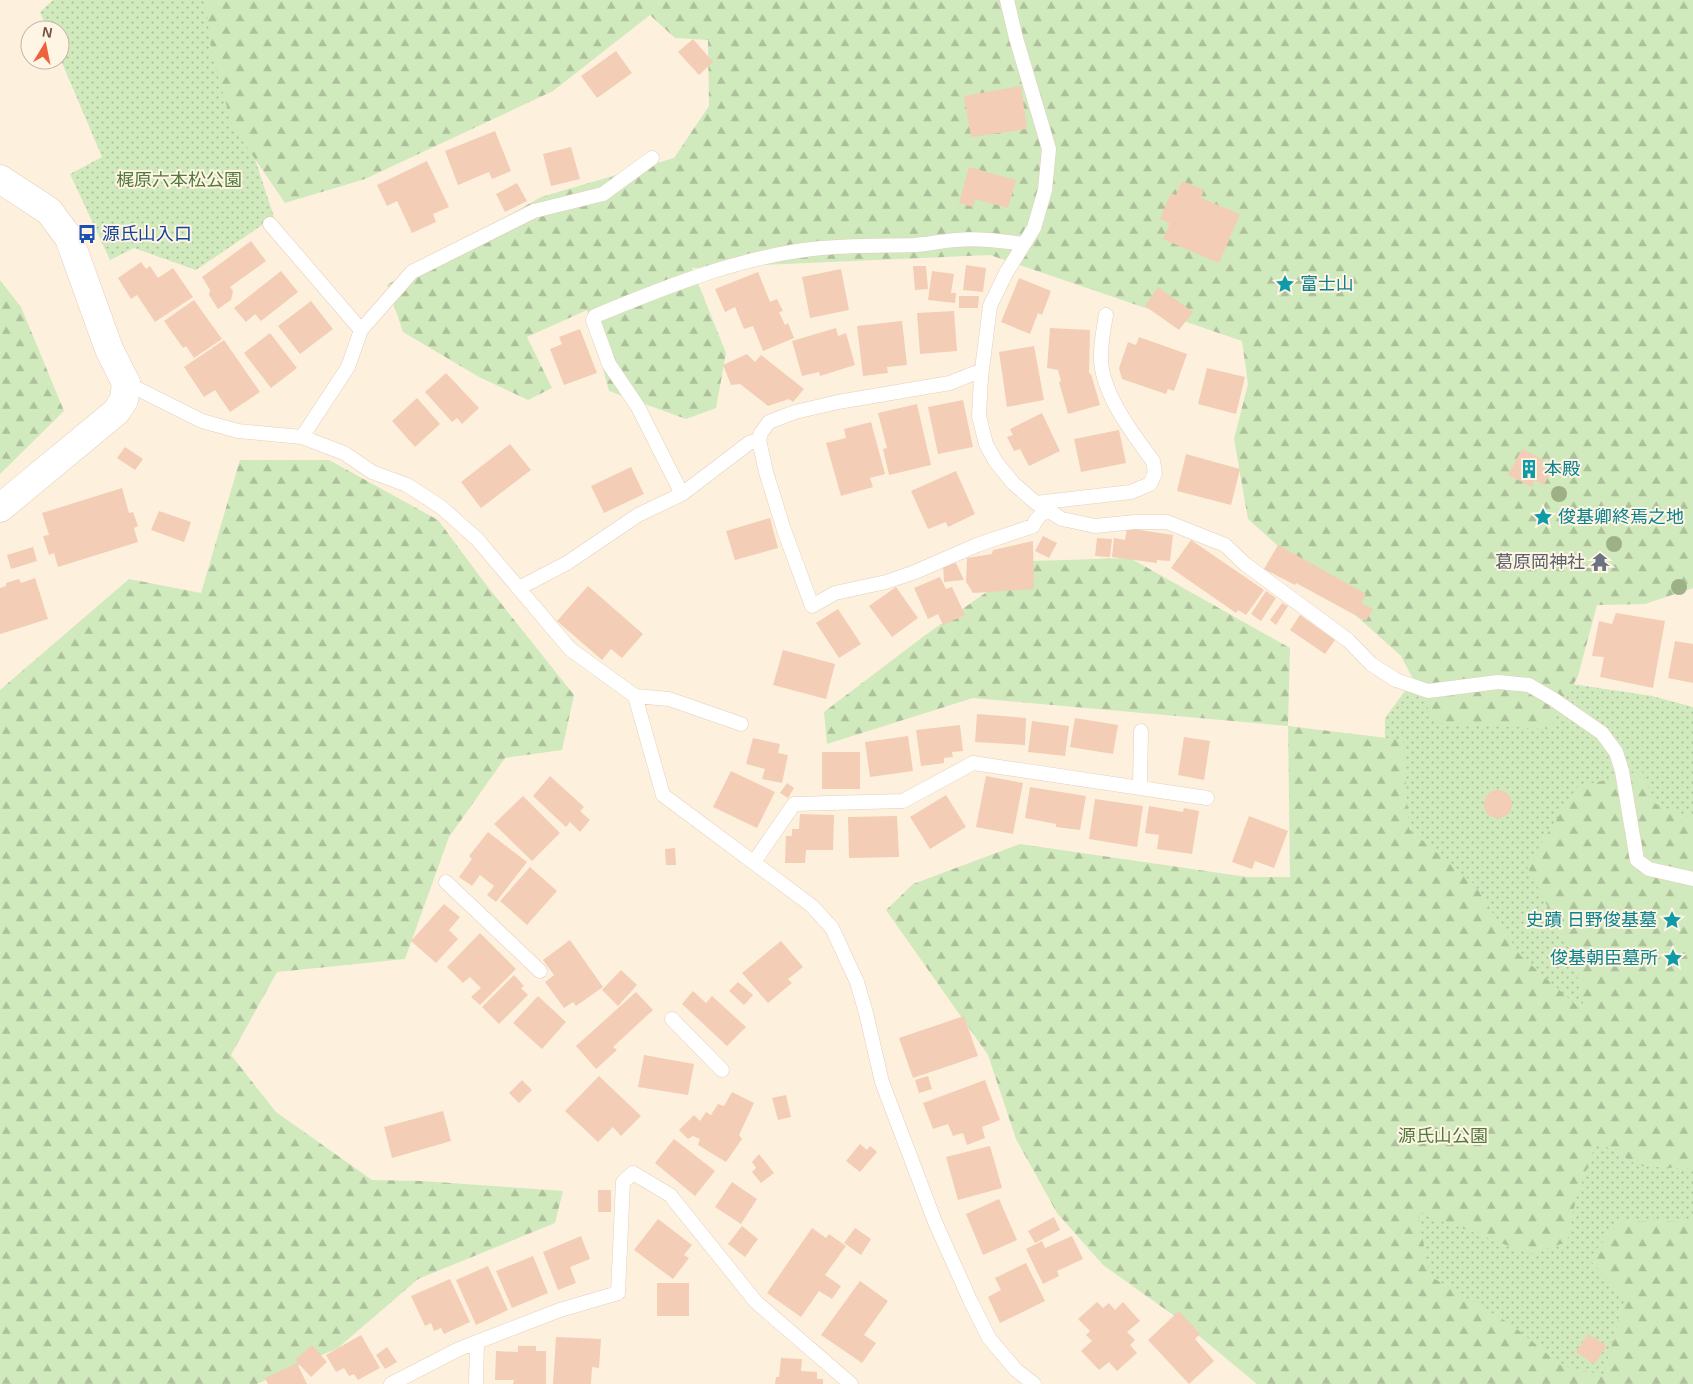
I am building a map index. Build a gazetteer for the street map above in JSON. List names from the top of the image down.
{
  "parks": ["梶原六本松公園", "源氏山公園"],
  "places": {
    "bus stop": ["源氏山入口"],
    "place": [
      "富士山",
      "俊基卿終焉之地",
      "史蹟 日野俊基墓",
      "俊基朝臣墓所"
    ],
    "building": ["本殿"],
    "temple": ["葛原岡神社"]
  },
  "north": "top"
}
